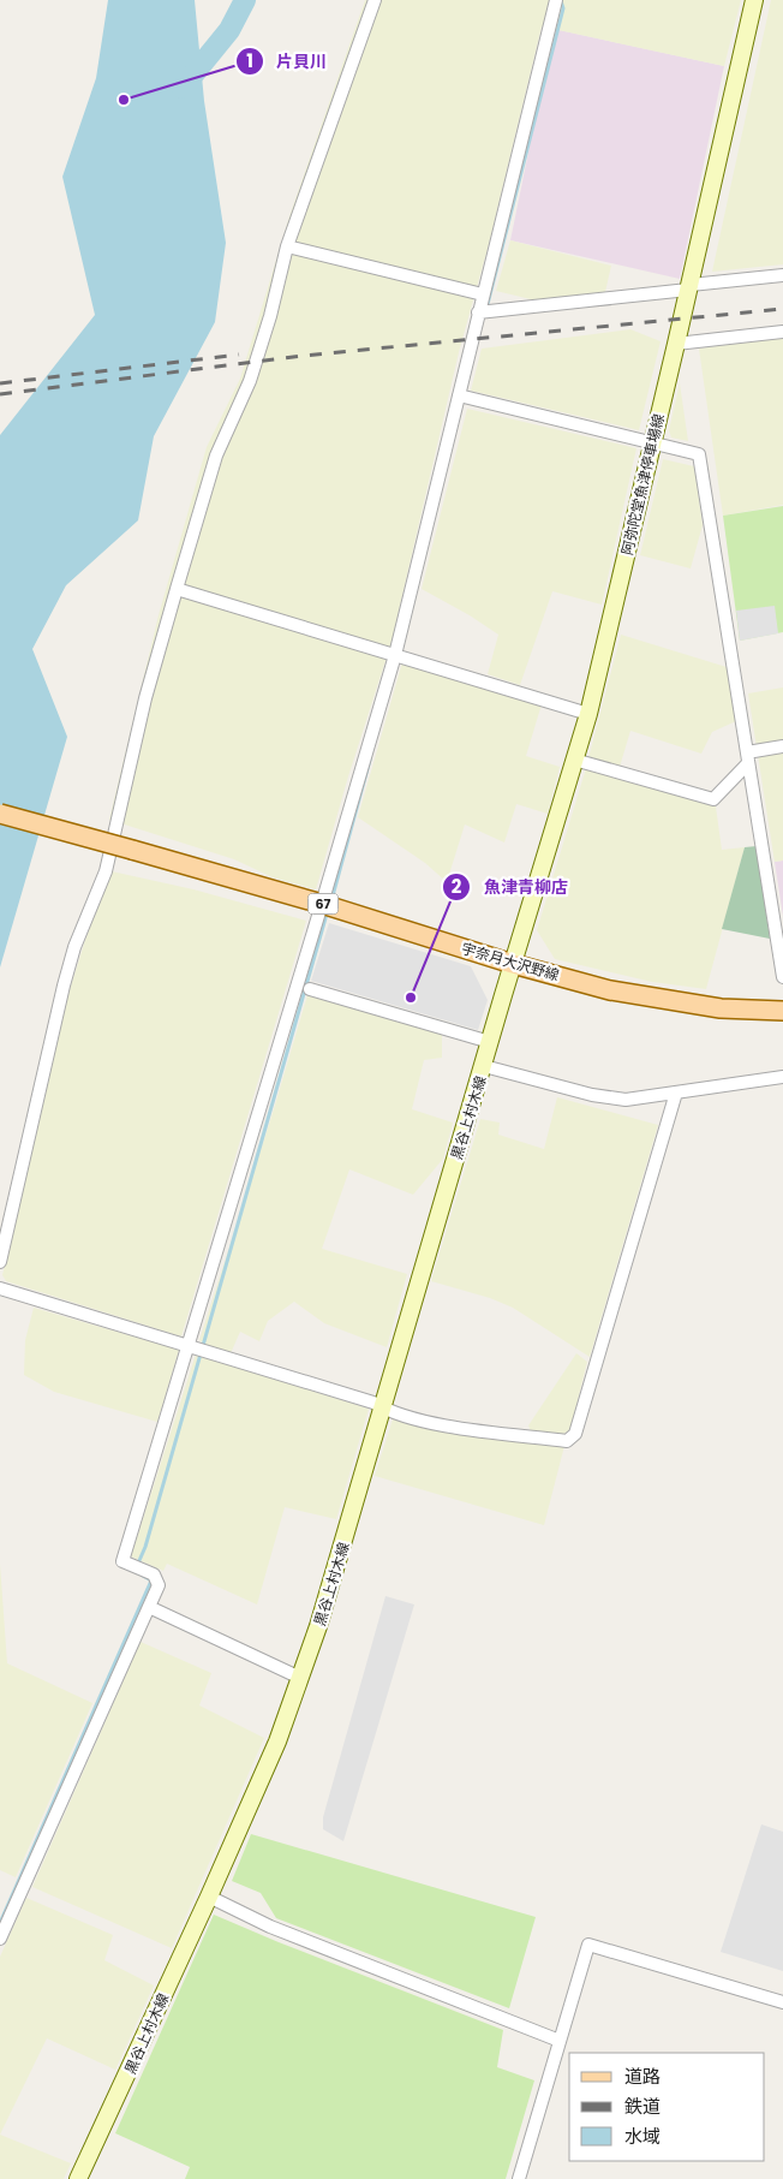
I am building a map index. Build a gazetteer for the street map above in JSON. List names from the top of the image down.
{
  "streets": {
    "main road": [
      "阿弥陀堂魚津停車場線",
      "67",
      "宇奈月大沢野線",
      "黒谷上村木線"
    ]
  },
  "crossings": [
    ["阿弥陀堂魚津停車場線", "宇奈月大沢野線"],
    ["阿弥陀堂魚津停車場線", "黒谷上村木線"],
    ["宇奈月大沢野線", "黒谷上村木線"]
  ],
  "places": ["片貝川", "魚津青柳店"],
  "legend": ["道路", "鉄道", "水域"]
}
